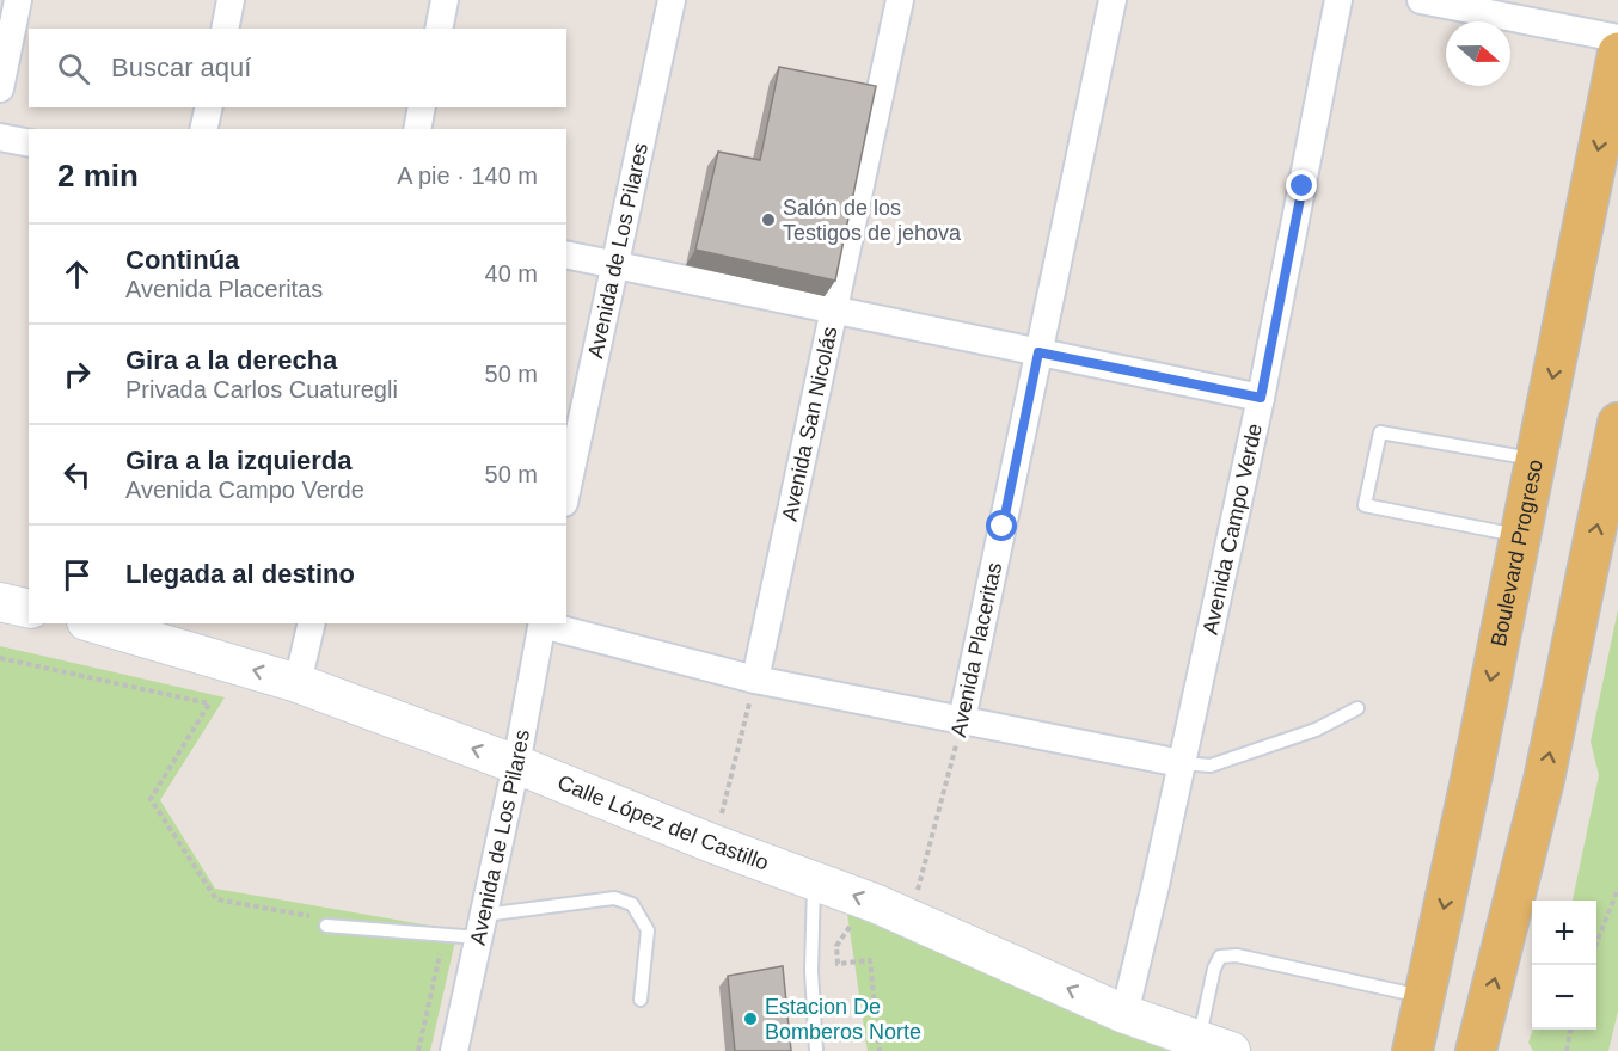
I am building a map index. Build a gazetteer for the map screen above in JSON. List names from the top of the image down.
{
  "streets": {
    "main road": ["Boulevard Progreso"],
    "street": [
      "Avenida de Los Pilares",
      "Avenida San Nicolás",
      "Avenida Campo Verde",
      "Avenida Placeritas",
      "Calle López del Castillo"
    ]
  },
  "crossings": [
    ["Avenida de Los Pilares", "Calle López del Castillo"],
    ["Avenida Campo Verde", "Calle López del Castillo"],
    ["Avenida Placeritas", "Calle López del Castillo"]
  ],
  "places": ["Salón de los Testigos de jehova", "Estacion De Bomberos Norte"],
  "north": "right",
  "page": {
    "search": "Buscar aquí",
    "heading": ["2 min", "A pie · 140 m"],
    "list": [
      ["Continúa", "Avenida Placeritas", "40 m"],
      ["Gira a la derecha", "Privada Carlos Cuaturegli", "50 m"],
      ["Gira a la izquierda", "Avenida Campo Verde", "50 m"],
      "Llegada al destino"
    ],
    "map_buttons": ["+", "−"]
  }
}
